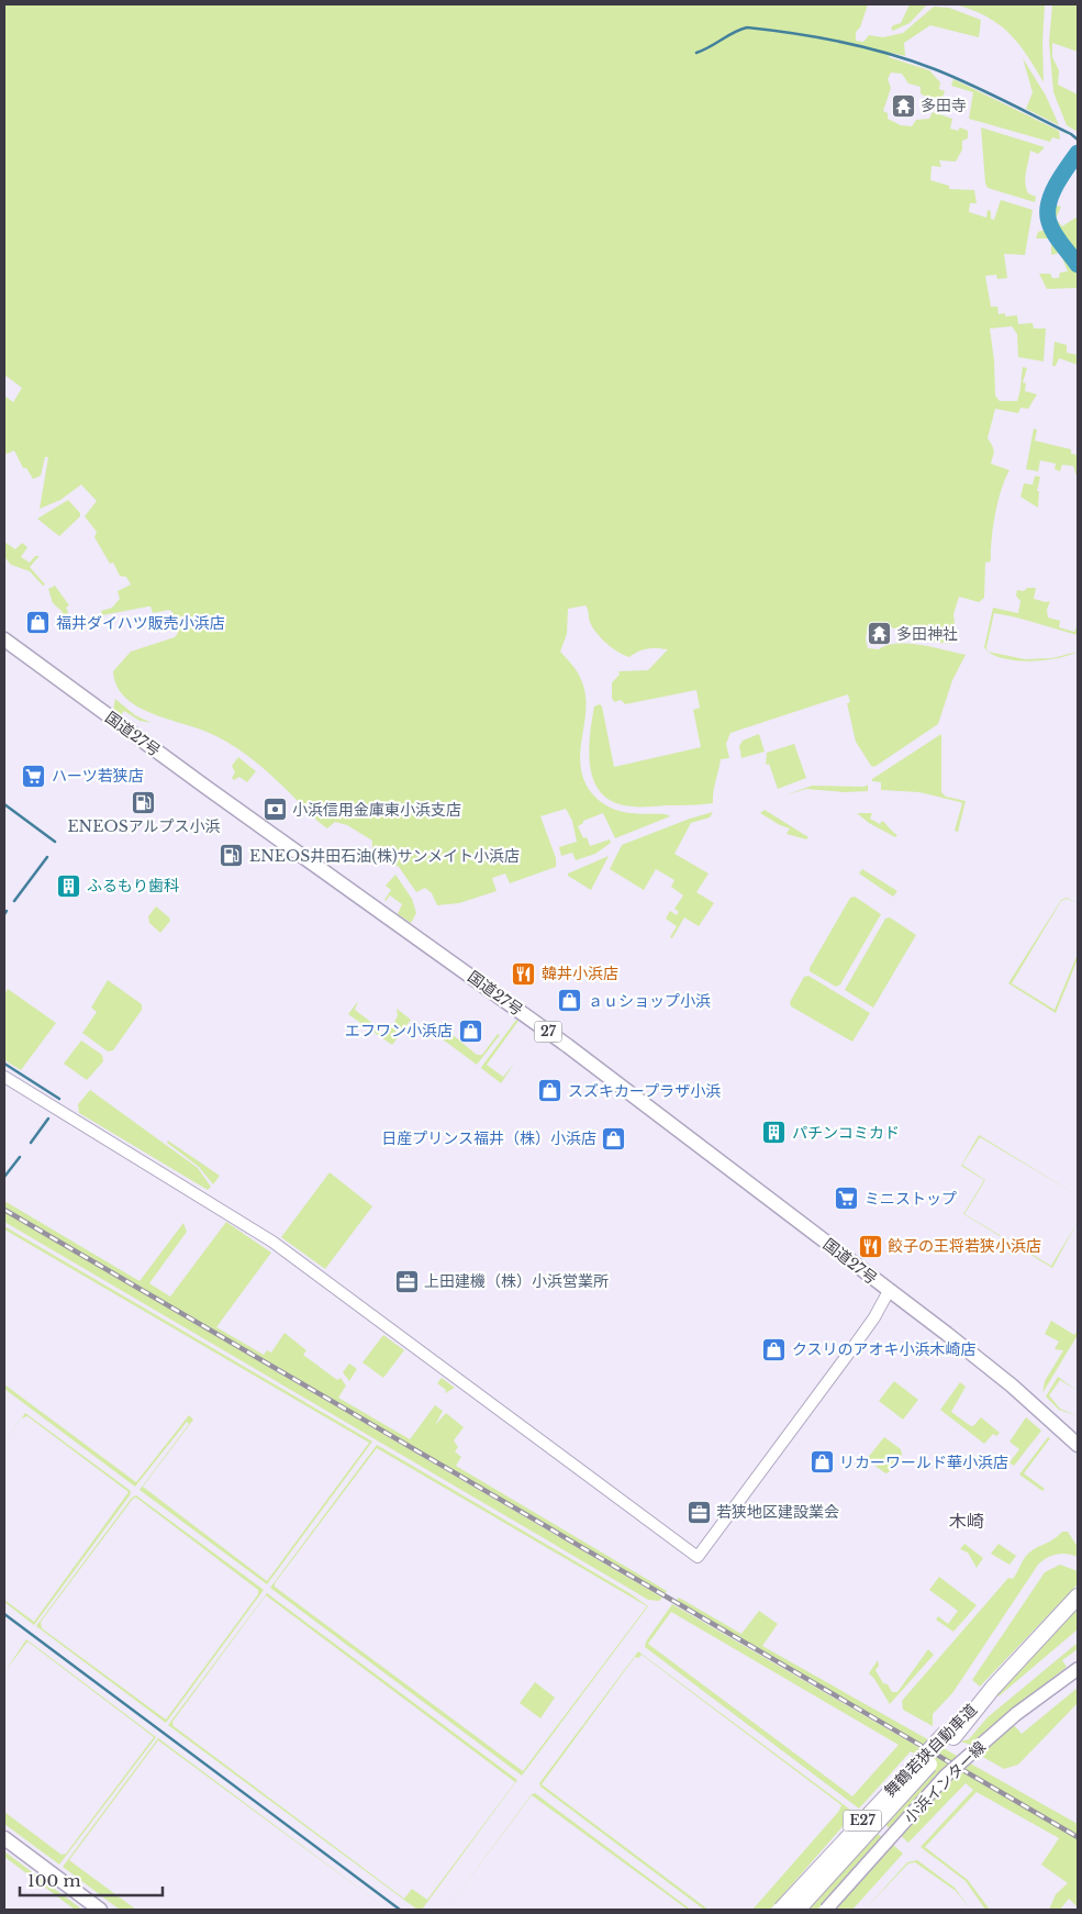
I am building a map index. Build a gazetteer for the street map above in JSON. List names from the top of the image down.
{
  "streets": {
    "highway": ["舞鶴若狭自動車道", "E27"],
    "main road": ["国道27号", "27", "小浜インター線"]
  },
  "districts": ["木崎"],
  "places": {
    "temple": ["多田寺", "多田神社"],
    "shop": [
      "福井ダイハツ販売小浜店",
      "ａｕショップ小浜",
      "エフワン小浜店",
      "スズキカープラザ小浜",
      "日産プリンス福井（株）小浜店",
      "クスリのアオキ小浜木崎店",
      "リカーワールド華小浜店"
    ],
    "supermarket": ["ハーツ若狭店", "ミニストップ"],
    "fuel station": ["ENEOSアルプス小浜", "ENEOS井田石油(株)サンメイト小浜店"],
    "bank": ["小浜信用金庫東小浜支店"],
    "building": ["ふるもり歯科", "パチンコミカド"],
    "restaurant": ["韓丼小浜店", "餃子の王将若狭小浜店"],
    "office": ["上田建機（株）小浜営業所", "若狭地区建設業会"]
  },
  "scale_bar": "100 m"
}
